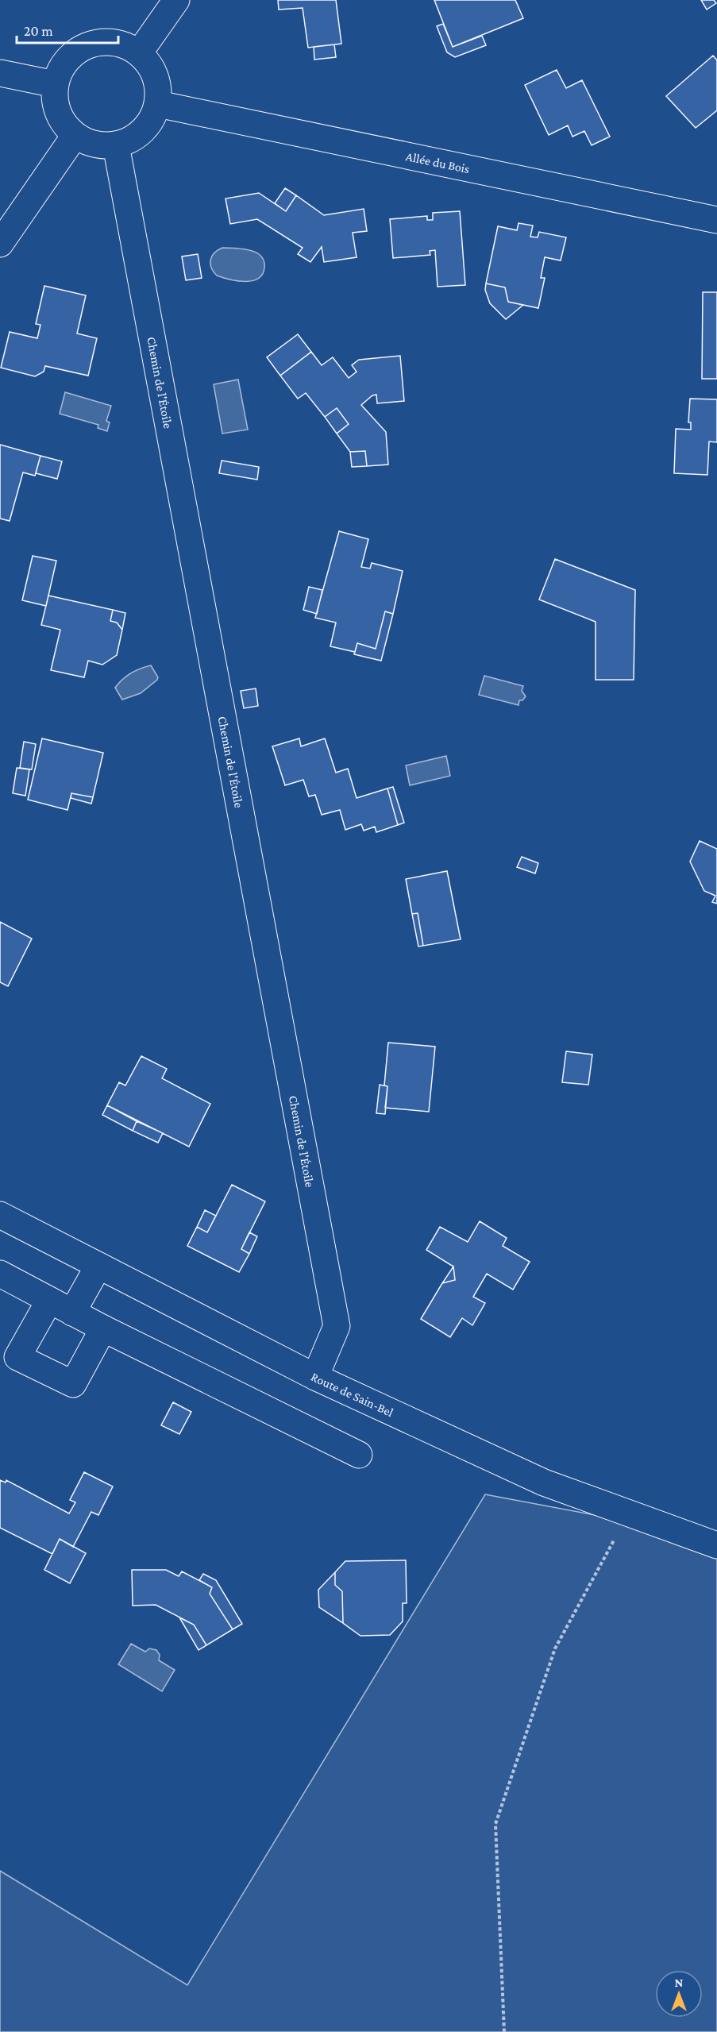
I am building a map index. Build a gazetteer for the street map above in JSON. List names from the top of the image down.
{
  "streets": {
    "street": ["Allée du Bois", "Chemin de l'Étoile", "Route de Sain-Bel"]
  },
  "crossings": [
    ["Allée du Bois", "Chemin de l'Étoile"],
    ["Chemin de l'Étoile", "Route de Sain-Bel"]
  ],
  "scale_bar": "20 m",
  "north": "top"
}
